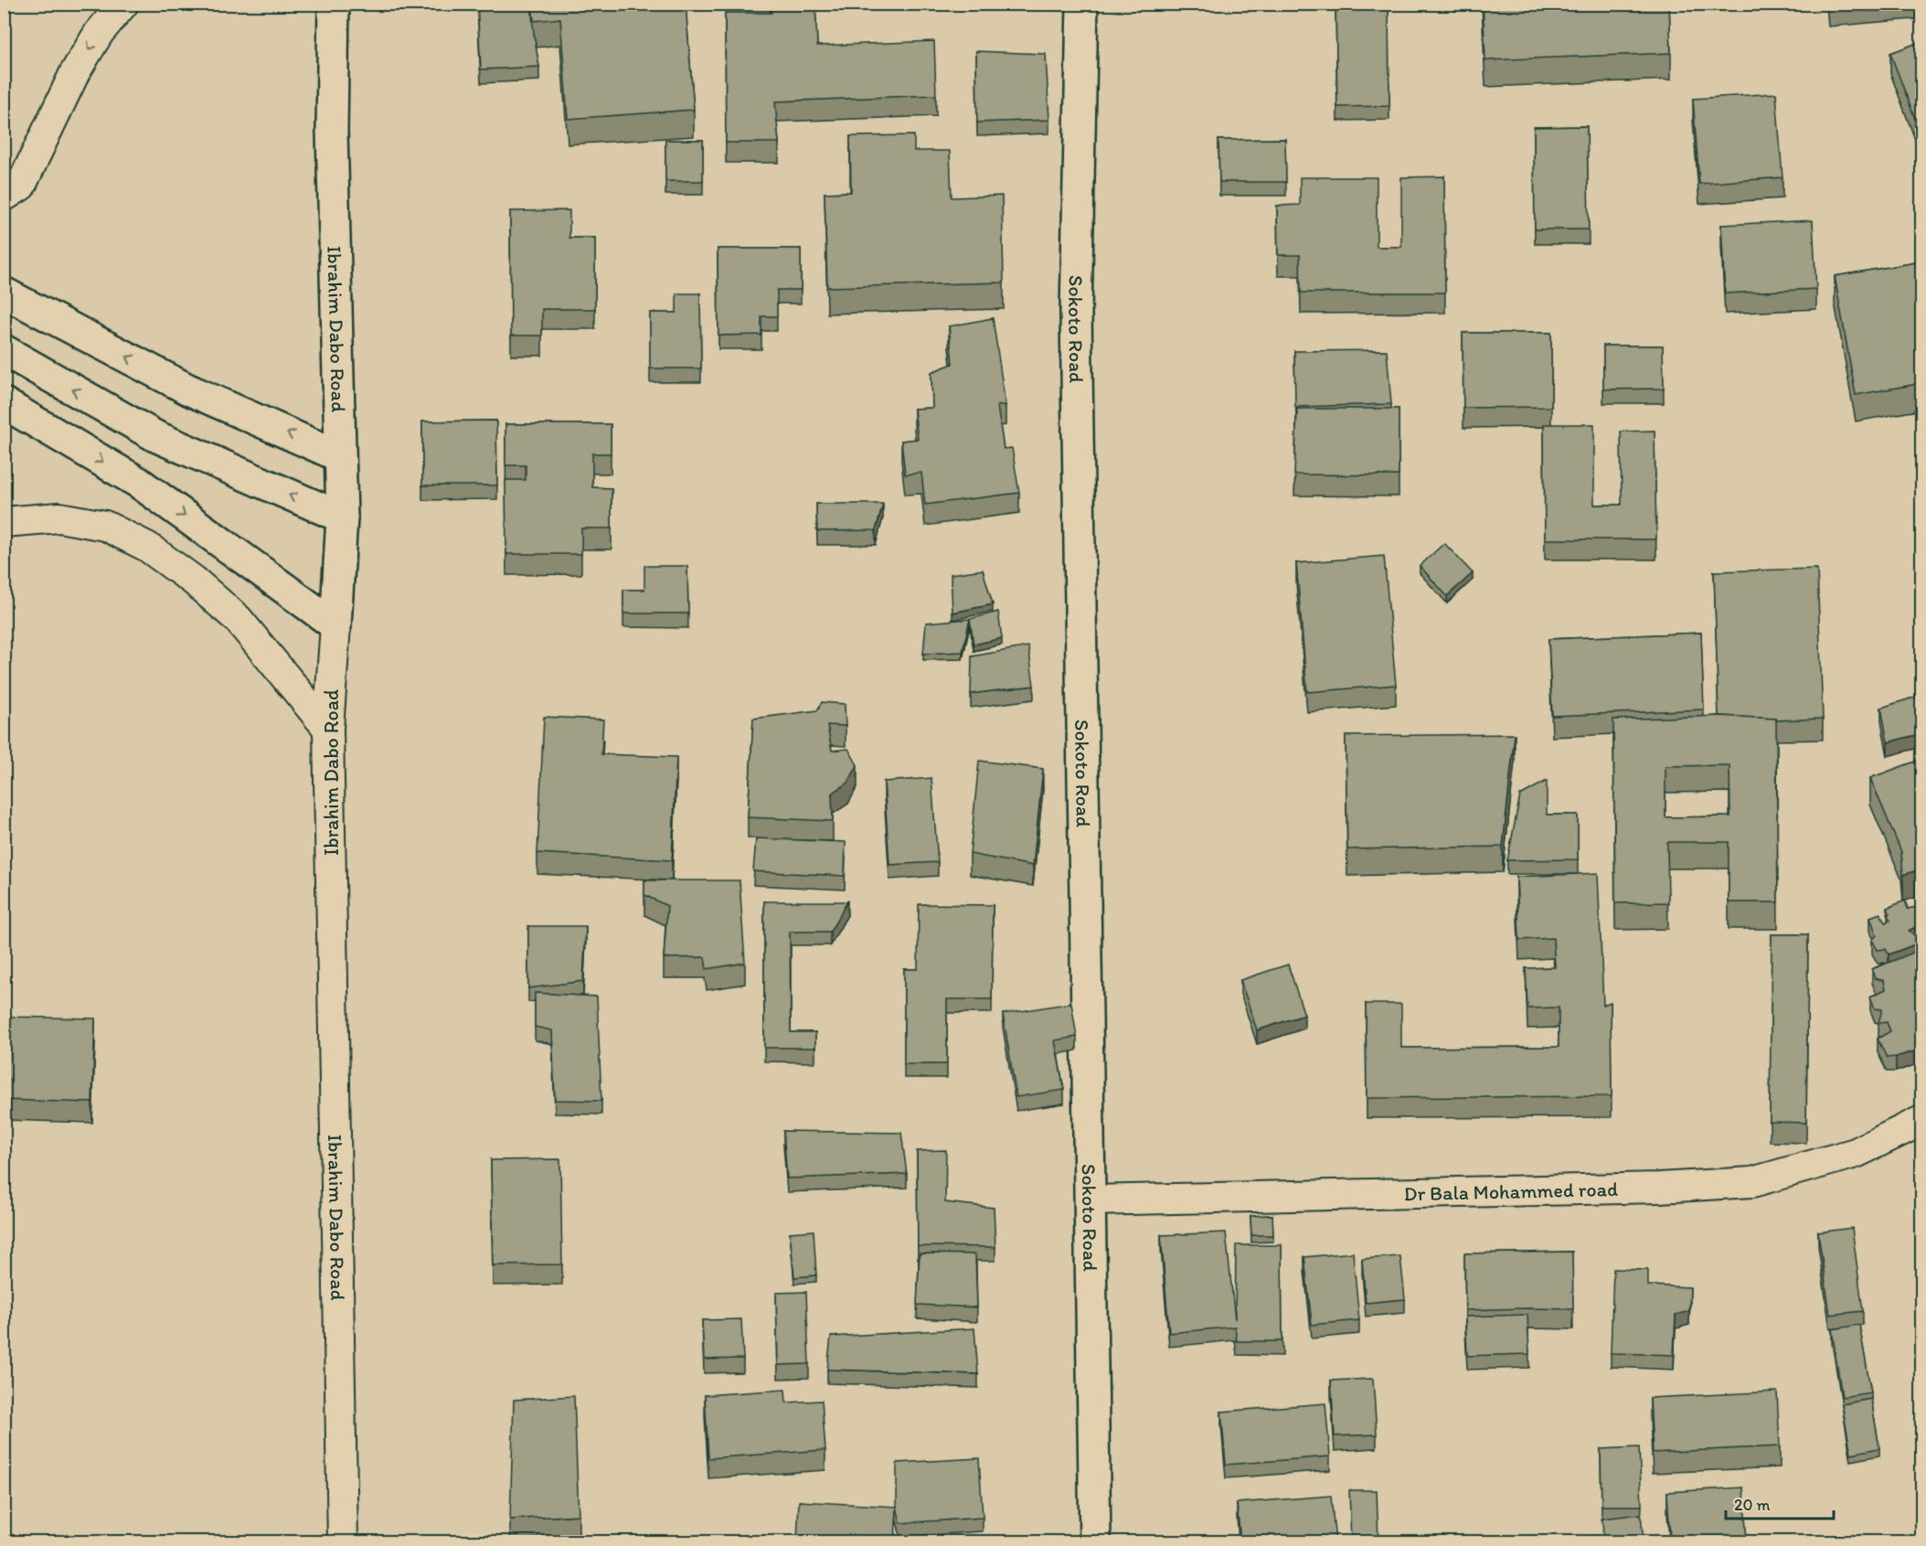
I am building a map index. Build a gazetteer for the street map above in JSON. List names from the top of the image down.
{
  "streets": {
    "main road": ["Ibrahim Dabo Road", "Sokoto Road"],
    "street": ["Dr Bala Mohammed road"]
  },
  "crossings": [
    ["Sokoto Road", "Dr Bala Mohammed road"]
  ],
  "scale_bar": "20 m"
}
